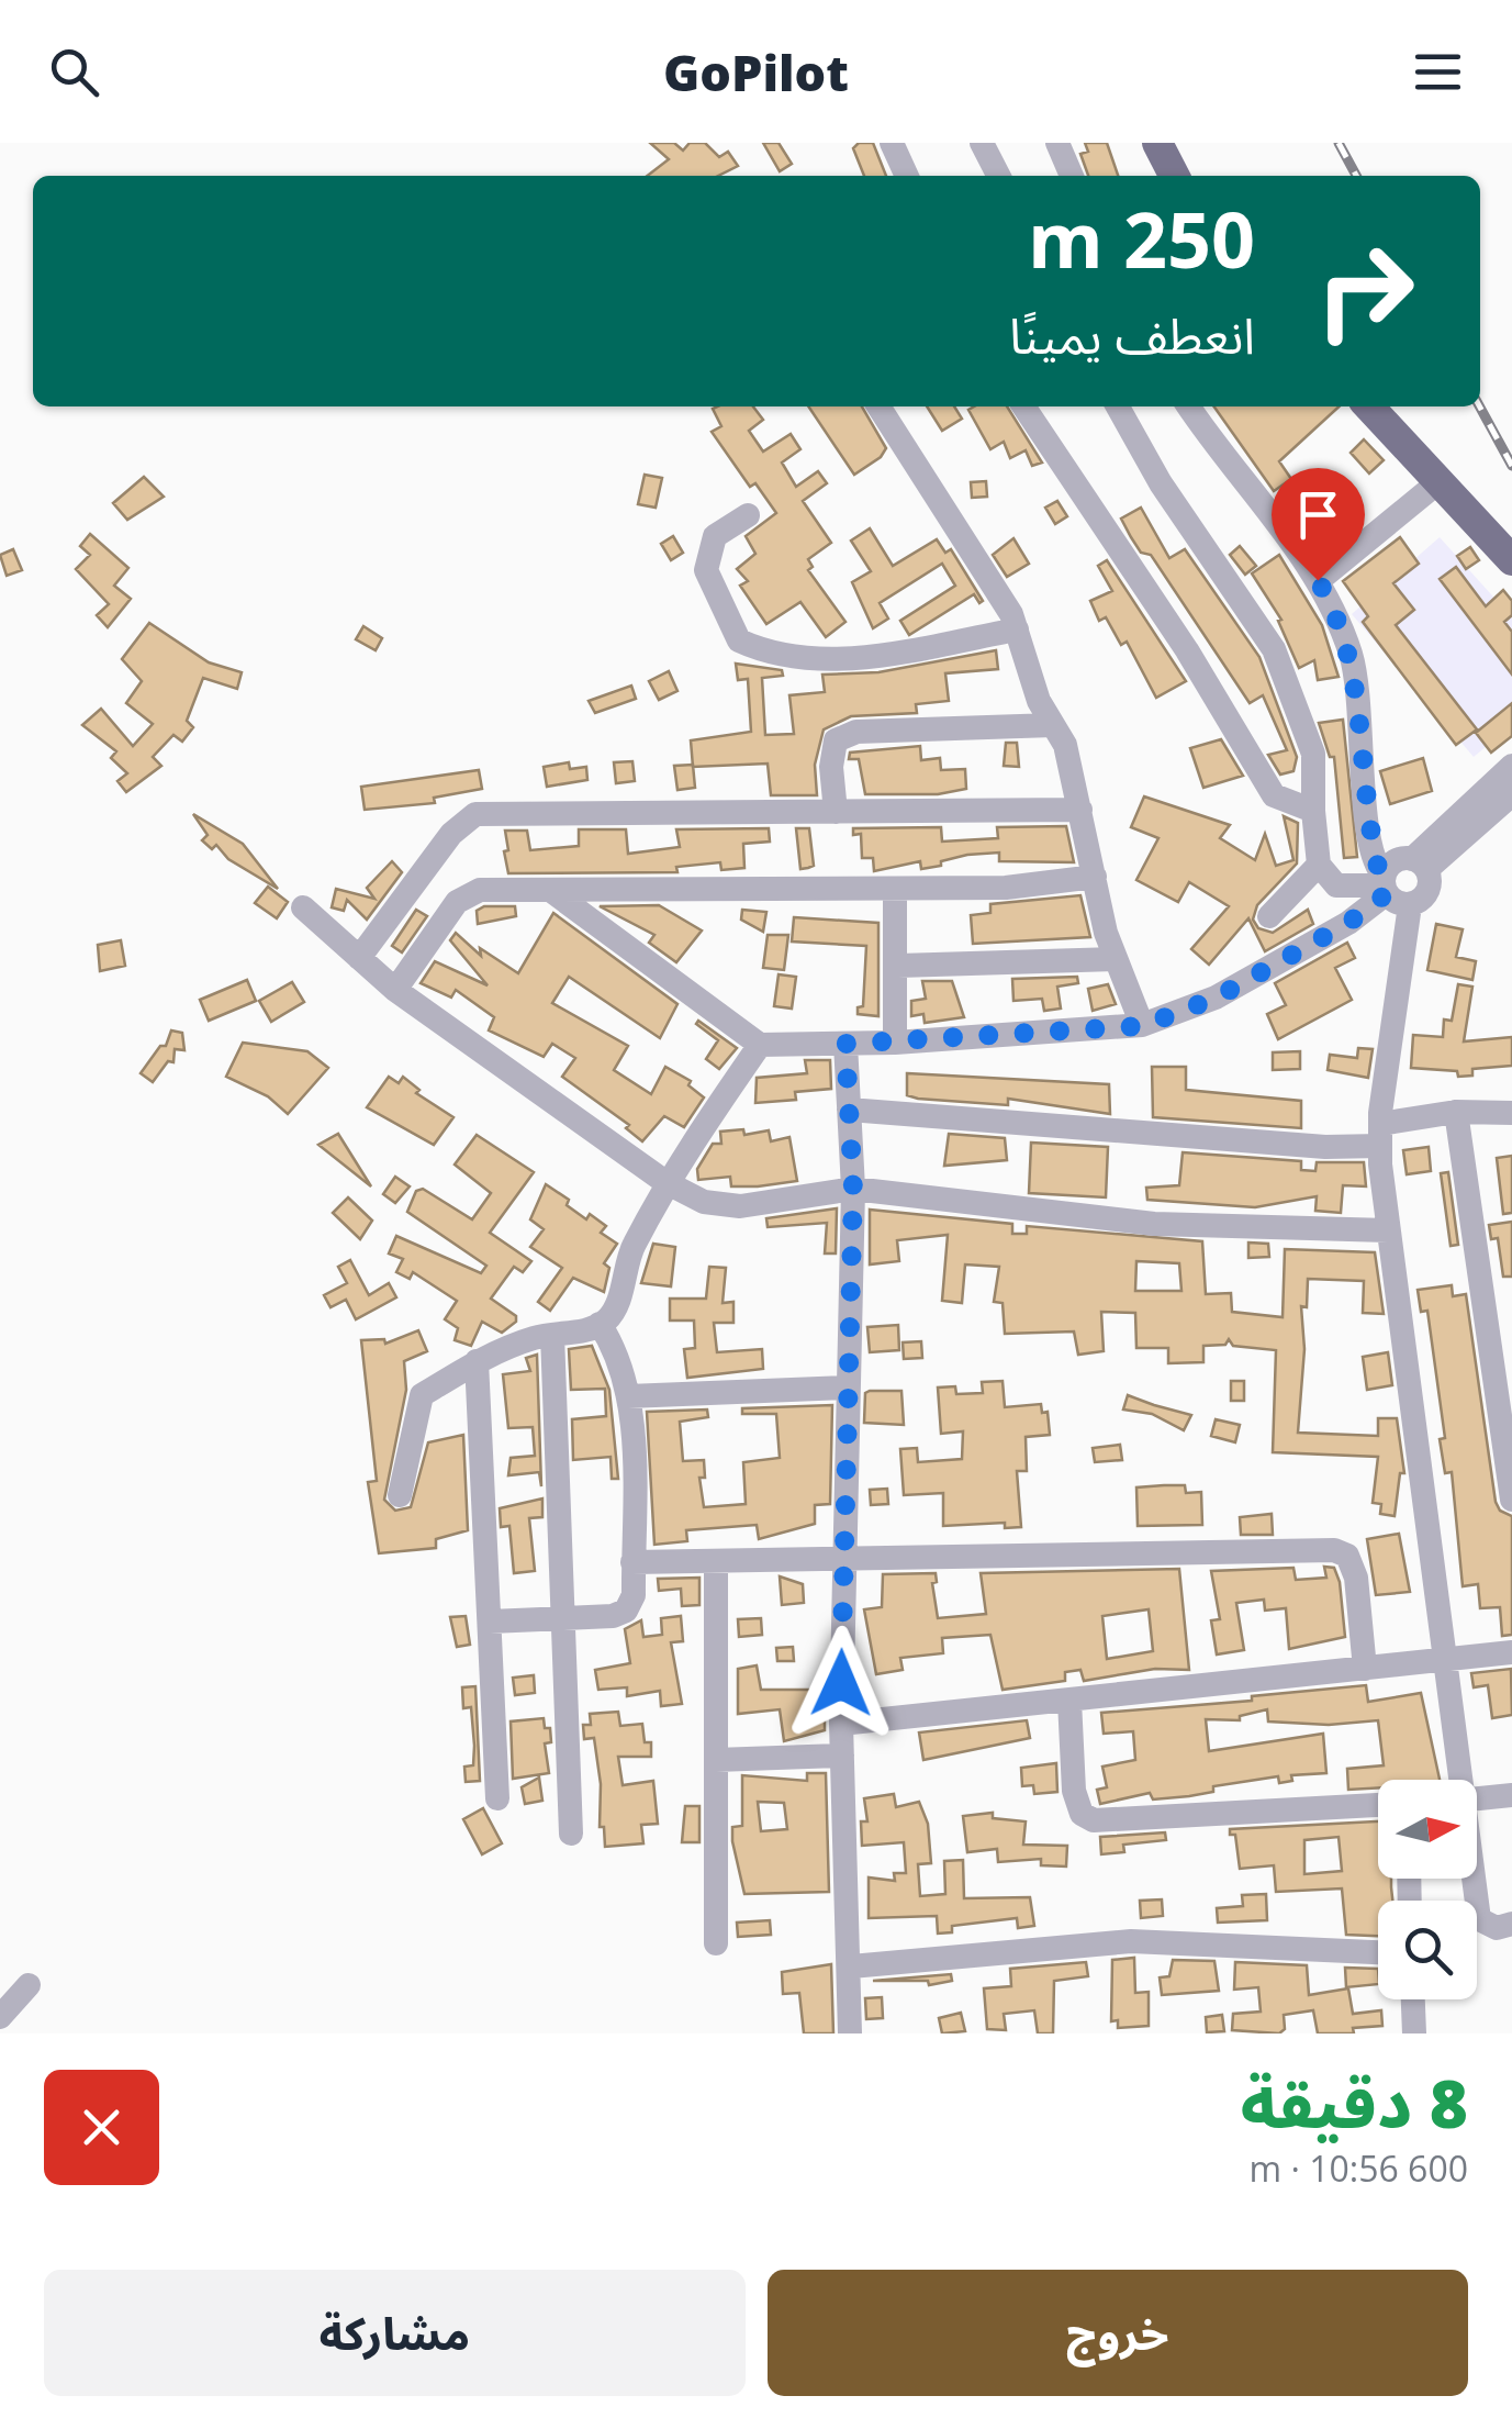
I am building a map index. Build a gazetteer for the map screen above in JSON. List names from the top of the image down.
{
  "north": "right",
  "page": {
    "header": "GoPilot",
    "turn": ["250 m", "انعطف يمينًا"],
    "heading": ["8 دقيقة", "600 m · 10:56"],
    "buttons": ["خروج", "مشاركة"]
  }
}
